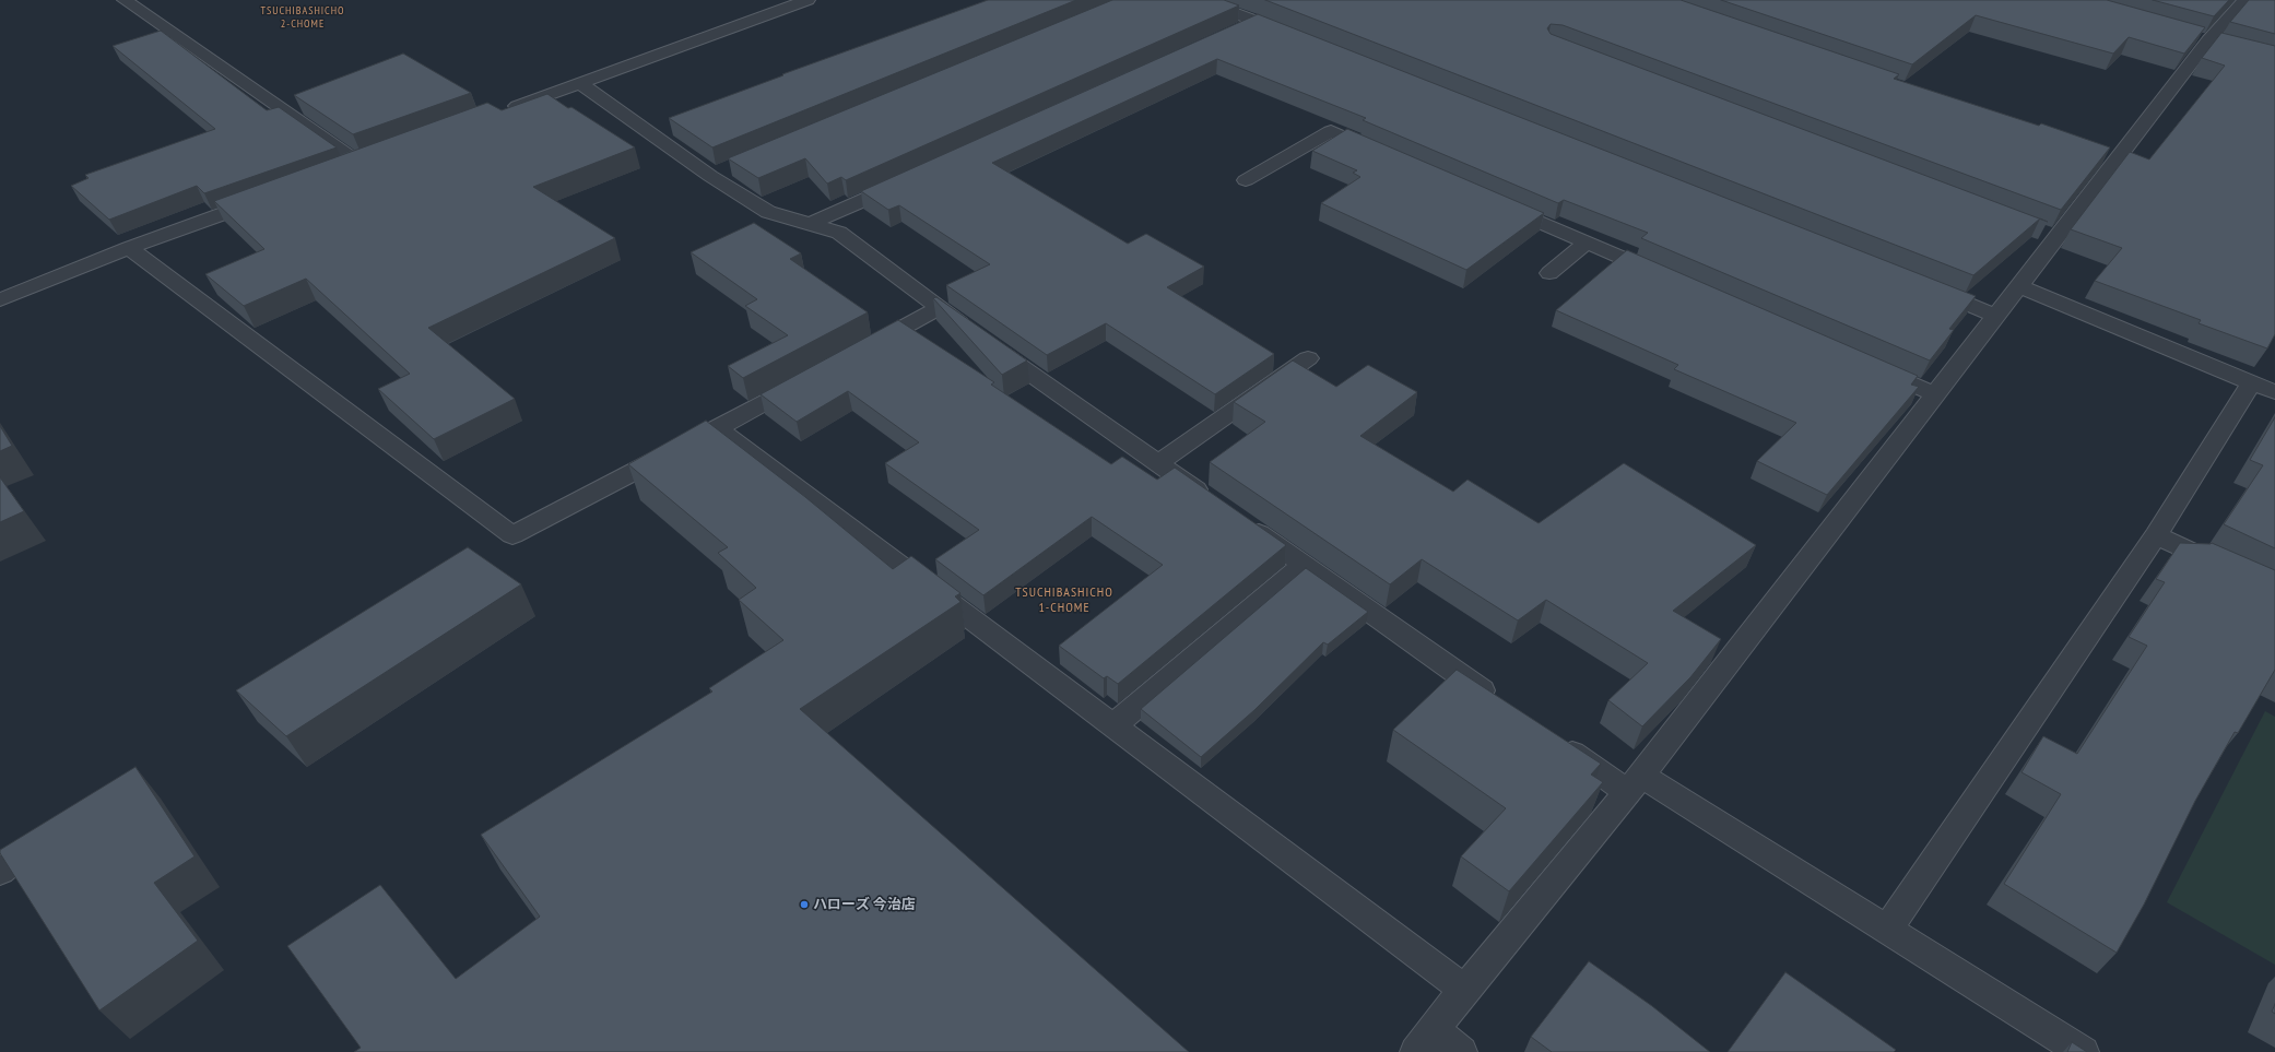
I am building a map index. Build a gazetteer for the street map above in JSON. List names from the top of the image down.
{
  "districts": ["TSUCHIBASHICHO 2-CHOME", "TSUCHIBASHICHO 1-CHOME"],
  "places": ["ハローズ 今治店"]
}
